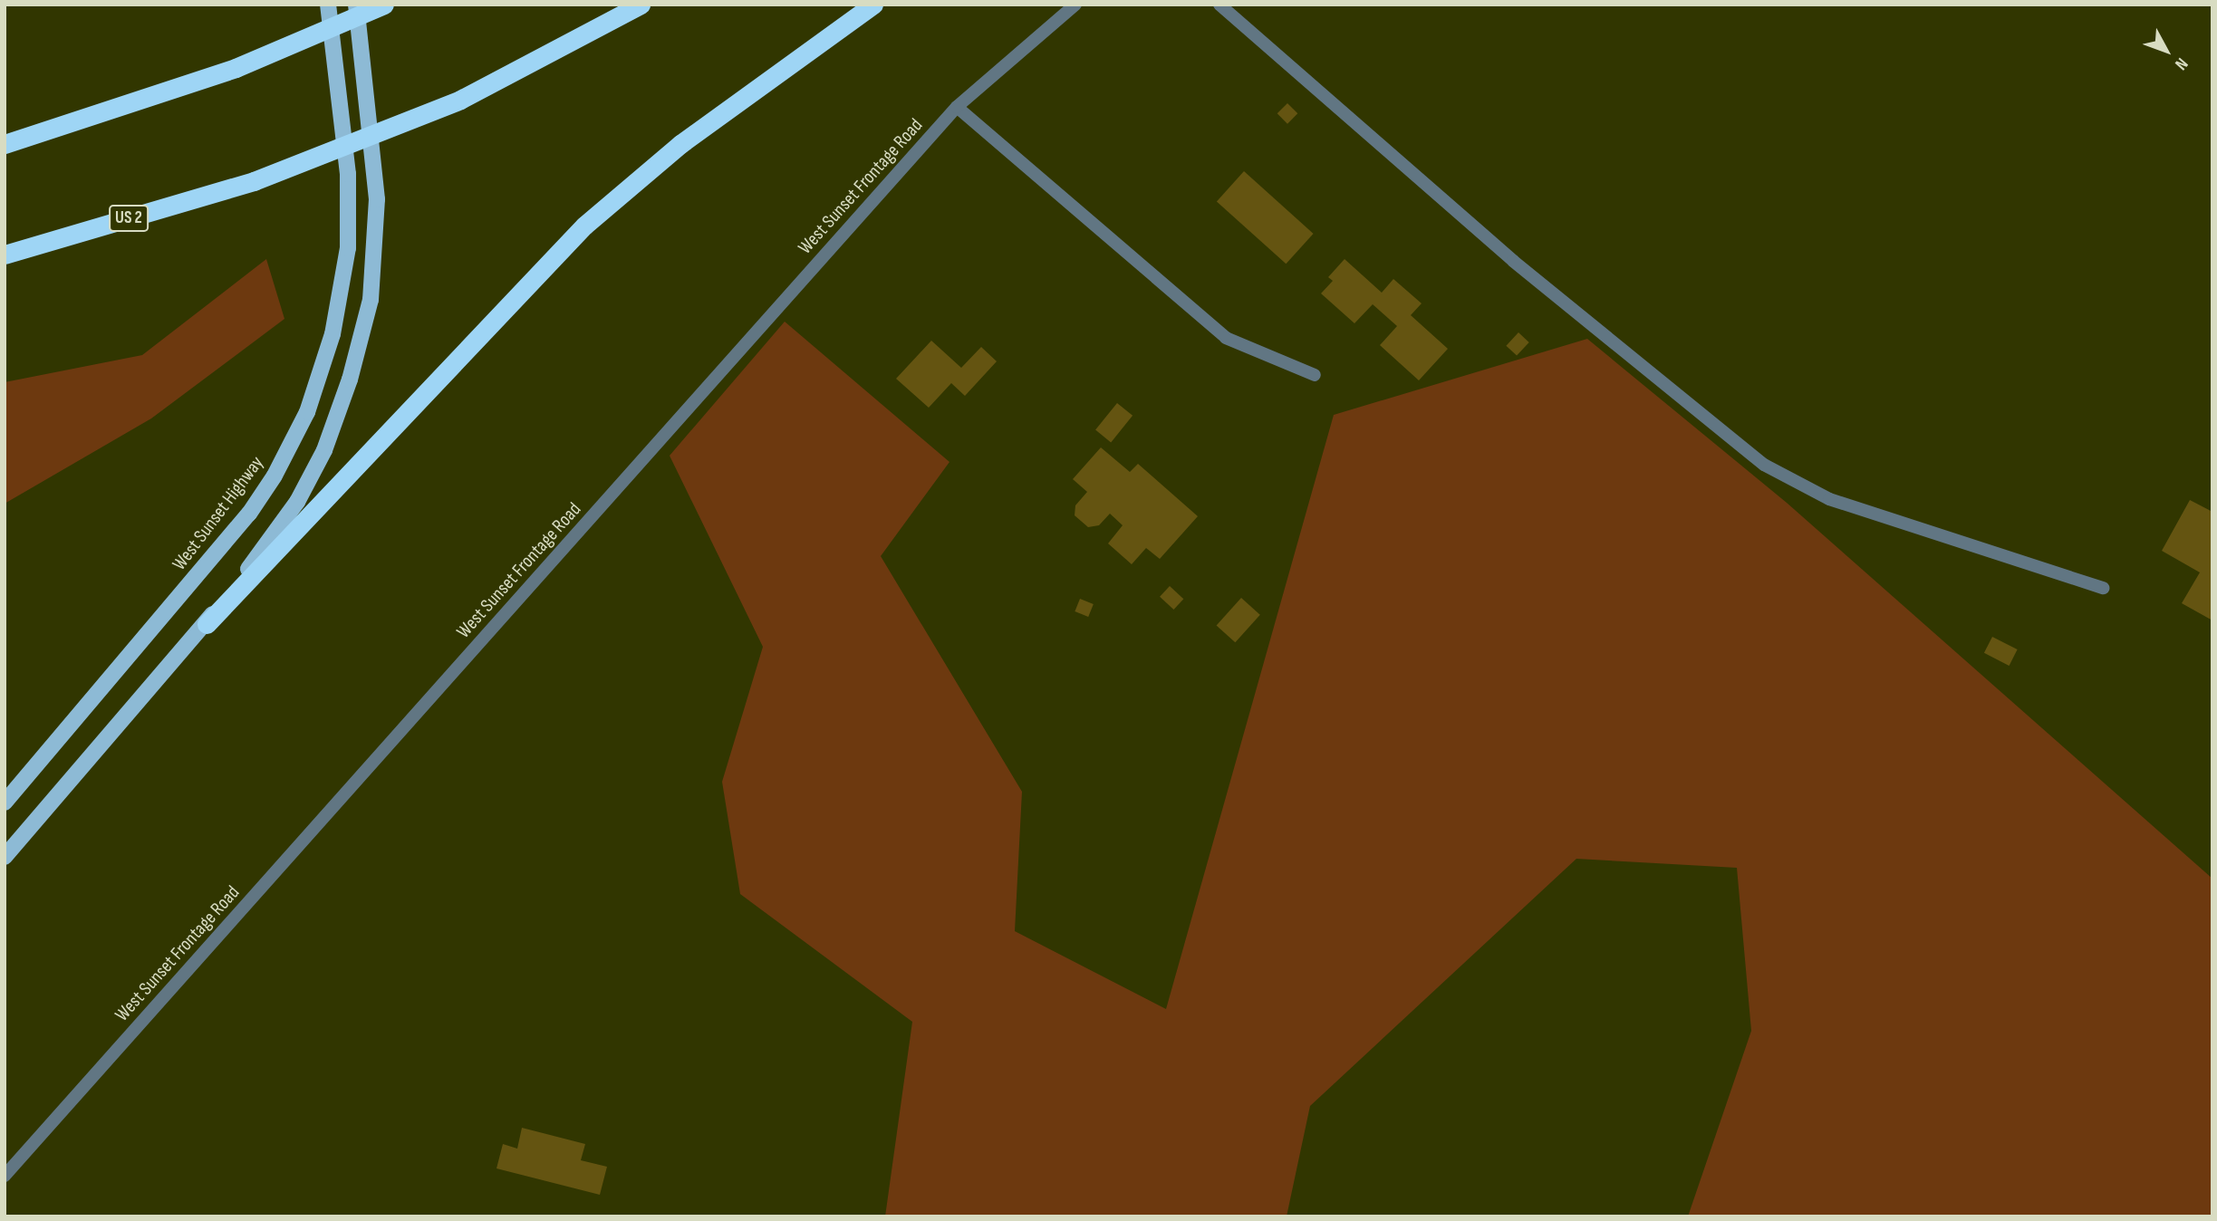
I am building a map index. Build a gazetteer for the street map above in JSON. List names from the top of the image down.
{
  "streets": {
    "highway": ["US 2"],
    "main road": ["West Sunset Highway"],
    "street": ["West Sunset Frontage Road"]
  },
  "north": "bottom right"
}
